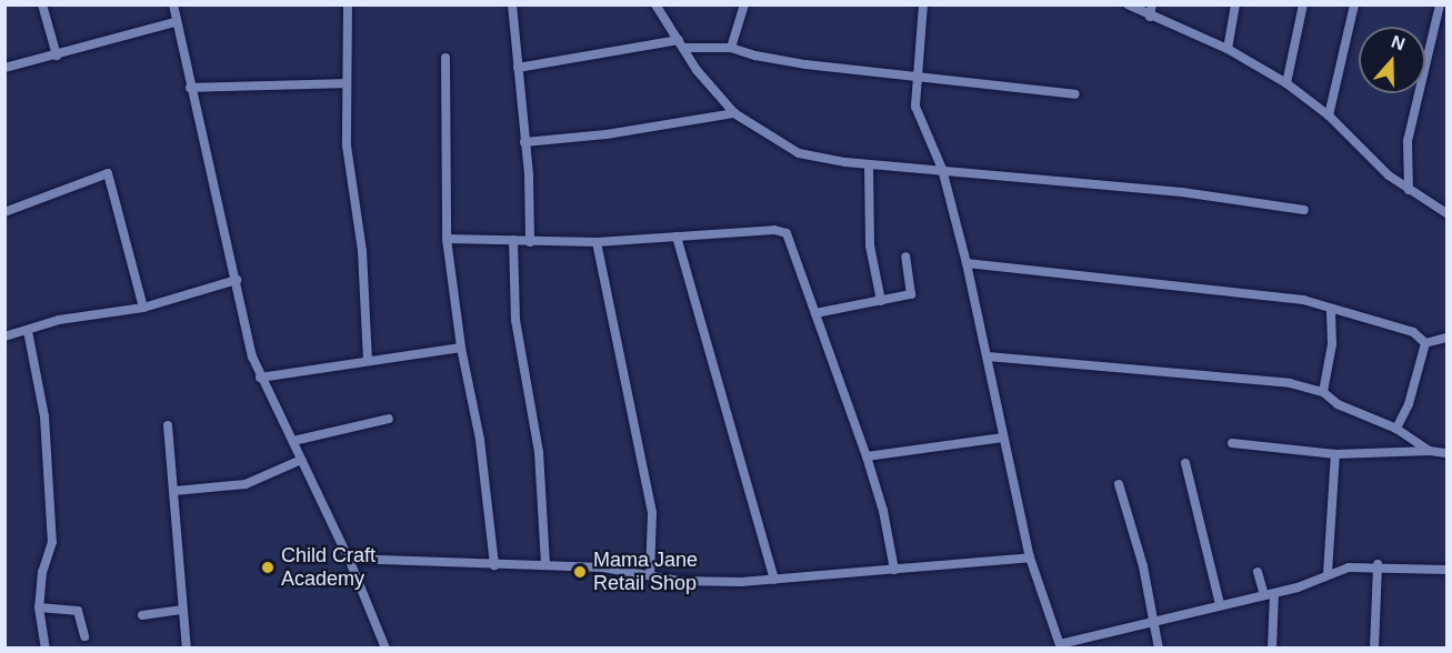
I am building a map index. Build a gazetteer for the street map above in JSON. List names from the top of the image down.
{
  "places": ["Child Craft Academy", "Mama Jane Retail Shop"],
  "north": "top"
}
